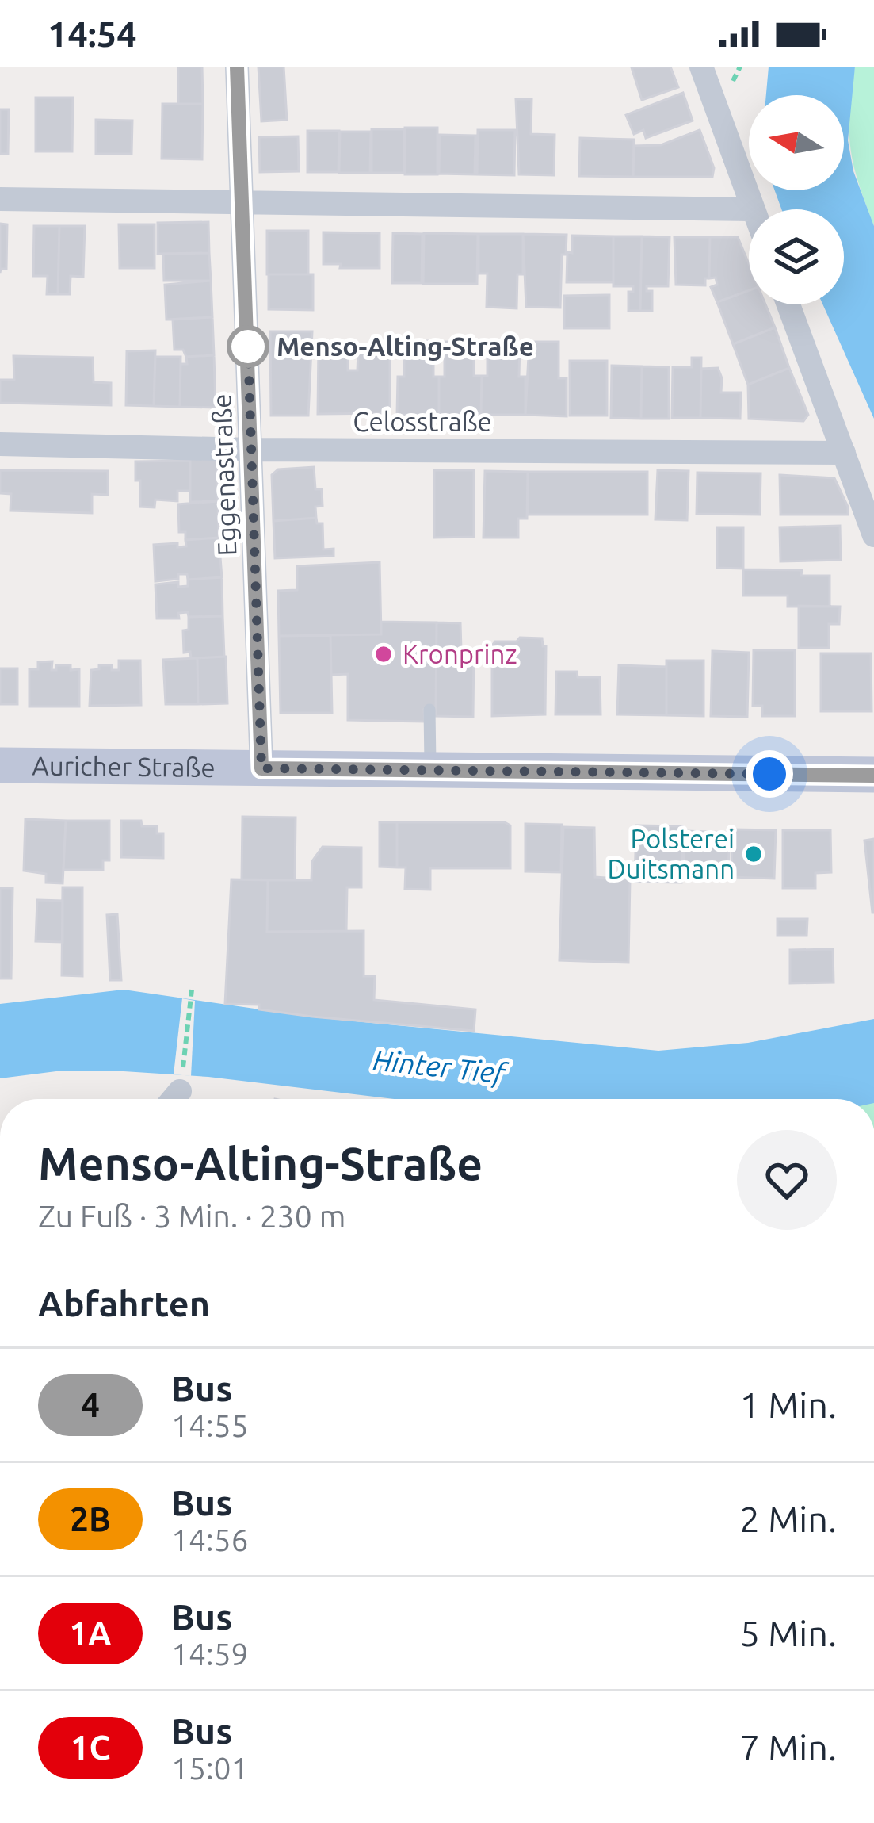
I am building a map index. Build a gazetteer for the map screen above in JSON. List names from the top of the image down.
{
  "streets": {
    "street": ["Celosstraße", "Eggenastraße", "Auricher Straße"]
  },
  "crossings": [
    ["Celosstraße", "Eggenastraße"],
    ["Eggenastraße", "Auricher Straße"]
  ],
  "water": ["Hinter Tief"],
  "places": ["Menso-Alting-Straße", "Kronprinz", "Polsterei Duitsmann"],
  "lines": ["bus line 4"],
  "north": "left",
  "page": {
    "status": "14:54",
    "heading": [
      ["Menso-Alting-Straße", "Zu Fuß · 3 Min. · 230 m"],
      "Abfahrten"
    ],
    "list": [
      {
        "mark": "4",
        "name": "Bus",
        "note": "14:55",
        "value": "1 Min."
      },
      {
        "mark": "2B",
        "name": "Bus",
        "note": "14:56",
        "value": "2 Min."
      },
      {
        "mark": "1A",
        "name": "Bus",
        "note": "14:59",
        "value": "5 Min."
      },
      {
        "mark": "1C",
        "name": "Bus",
        "note": "15:01",
        "value": "7 Min."
      }
    ]
  }
}
